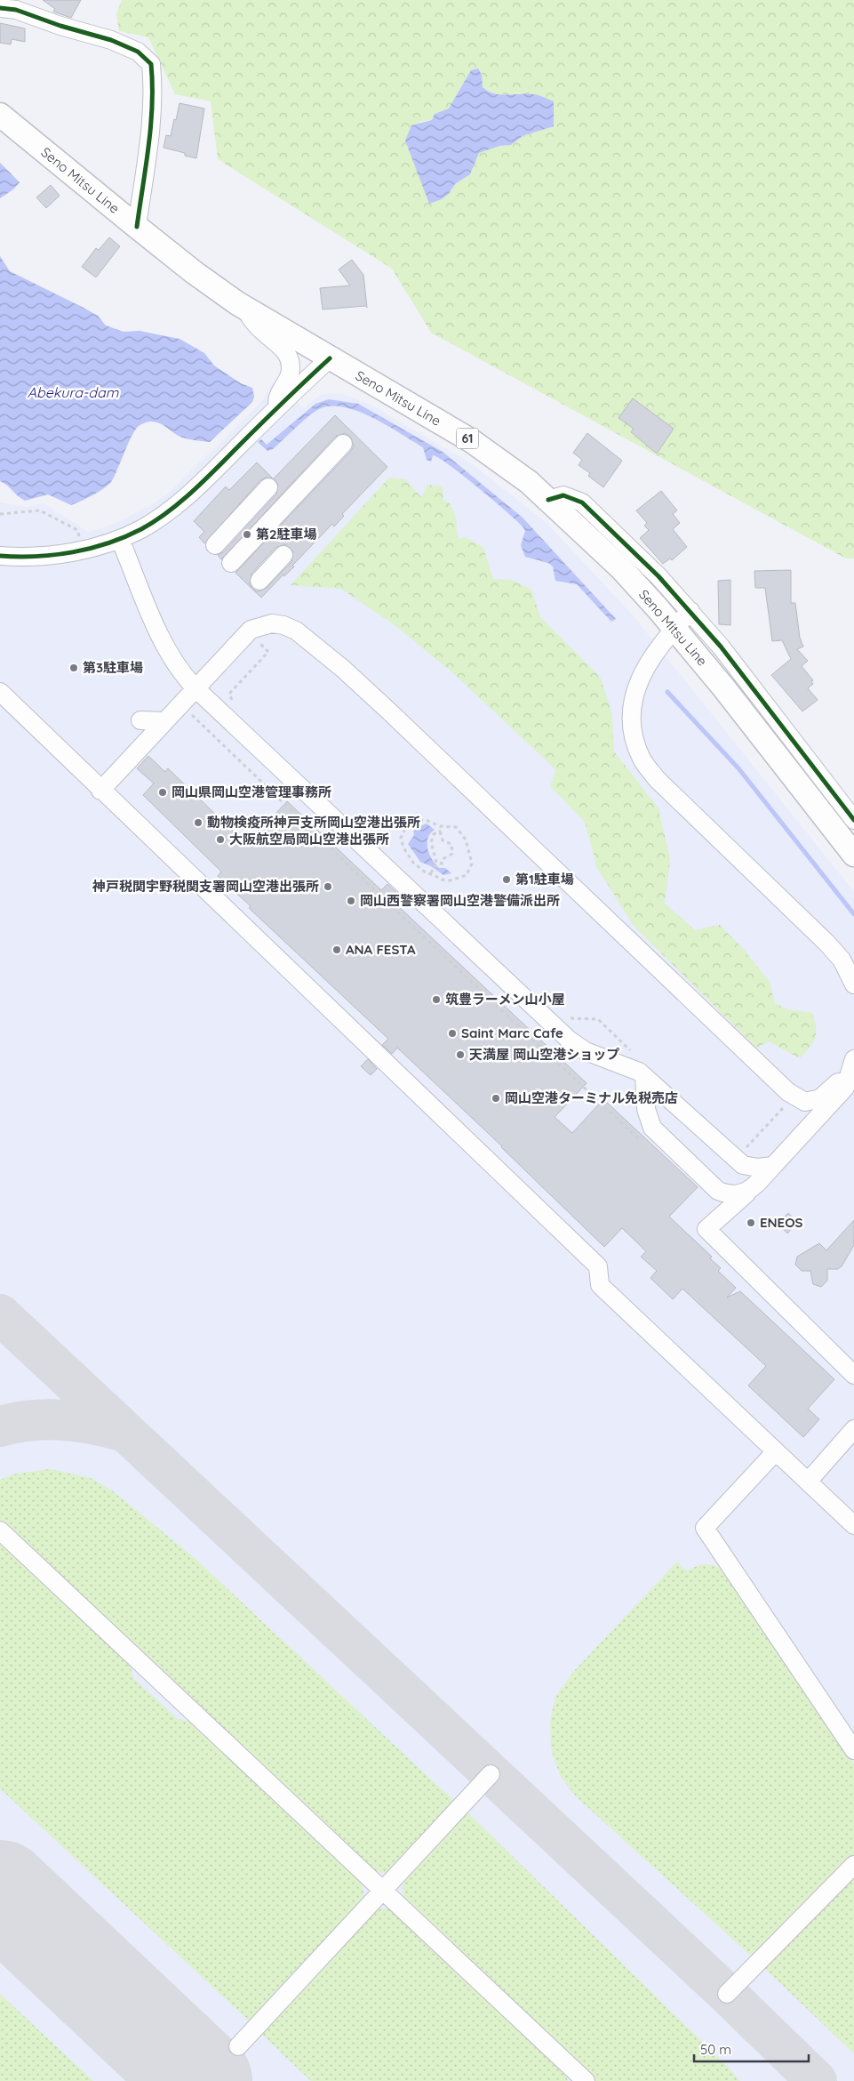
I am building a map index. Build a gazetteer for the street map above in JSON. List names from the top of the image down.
{
  "streets": {
    "main road": ["Seno Mitsu Line", "61"]
  },
  "water": ["Abekura-dam"],
  "places": [
    "第2駐車場",
    "第3駐車場",
    "岡山県岡山空港管理事務所",
    "動物検疫所神戸支所岡山空港出張所",
    "大阪航空局岡山空港出張所",
    "第1駐車場",
    "神戸税関宇野税関支署岡山空港出張所",
    "岡山西警察署岡山空港警備派出所",
    "ANA FESTA",
    "筑豊ラーメン山小屋",
    "Saint Marc Cafe",
    "天満屋 岡山空港ショップ",
    "岡山空港ターミナル免税売店",
    "ENEOS"
  ],
  "scale_bar": "50 m"
}
